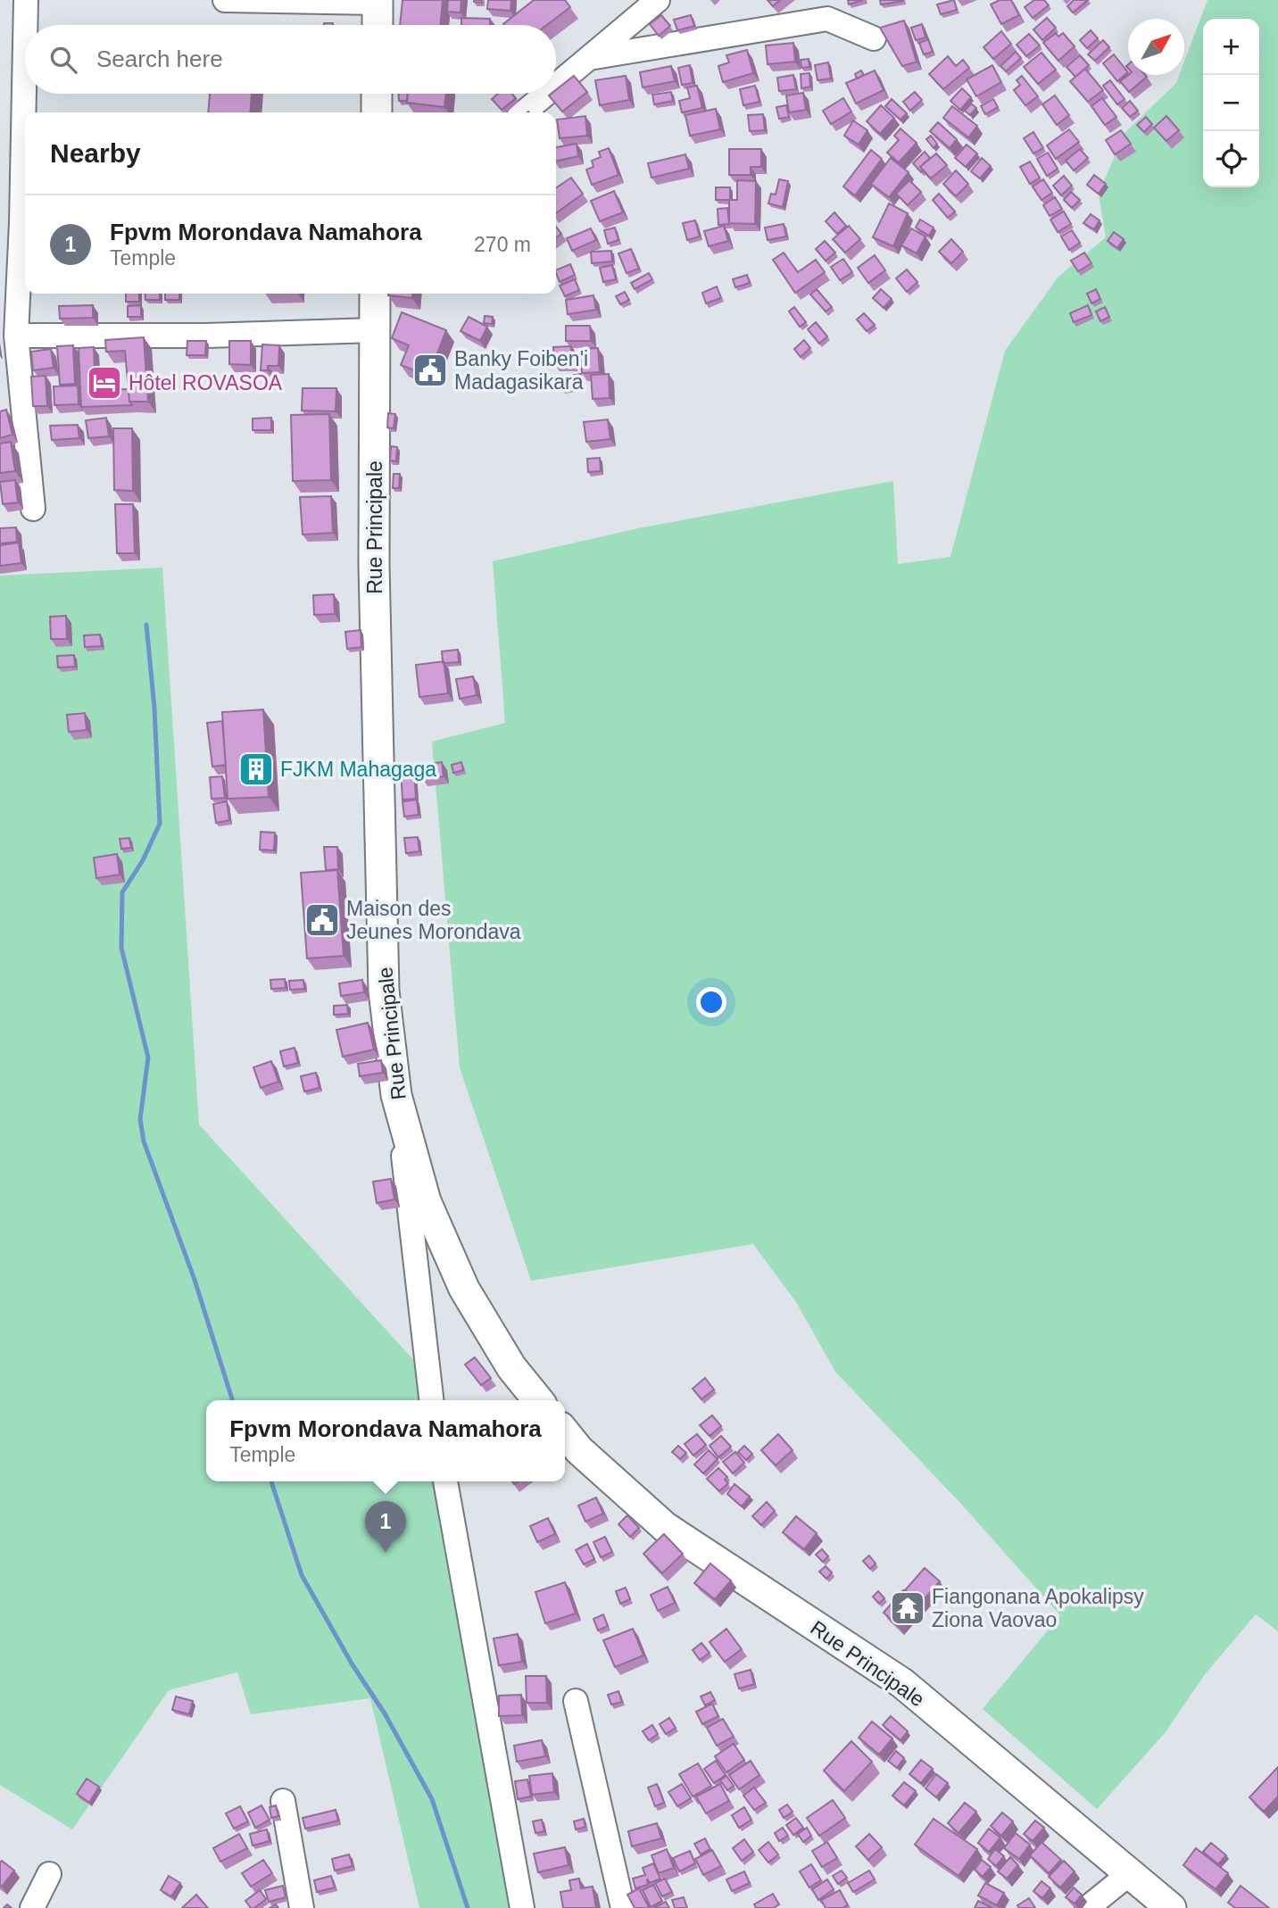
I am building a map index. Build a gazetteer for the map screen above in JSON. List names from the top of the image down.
{
  "streets": {
    "main road": ["Rue Principale"]
  },
  "places": {
    "public building": ["Banky Foiben'i Madagasikara", "Maison des Jeunes Morondava"],
    "hotel": ["Hôtel ROVASOA"],
    "building": ["FJKM Mahagaga"],
    "temple": ["Fiangonana Apokalipsy Ziona Vaovao"]
  },
  "north": "top right",
  "page": {
    "map_buttons": ["+", "−"],
    "search": "Search here",
    "heading": "Nearby",
    "list": [
      {
        "mark": "1",
        "name": "Fpvm Morondava Namahora",
        "note": "Temple",
        "value": "270 m"
      }
    ],
    "popup": ["Fpvm Morondava Namahora", "Temple"],
    "pins": "1"
  }
}
